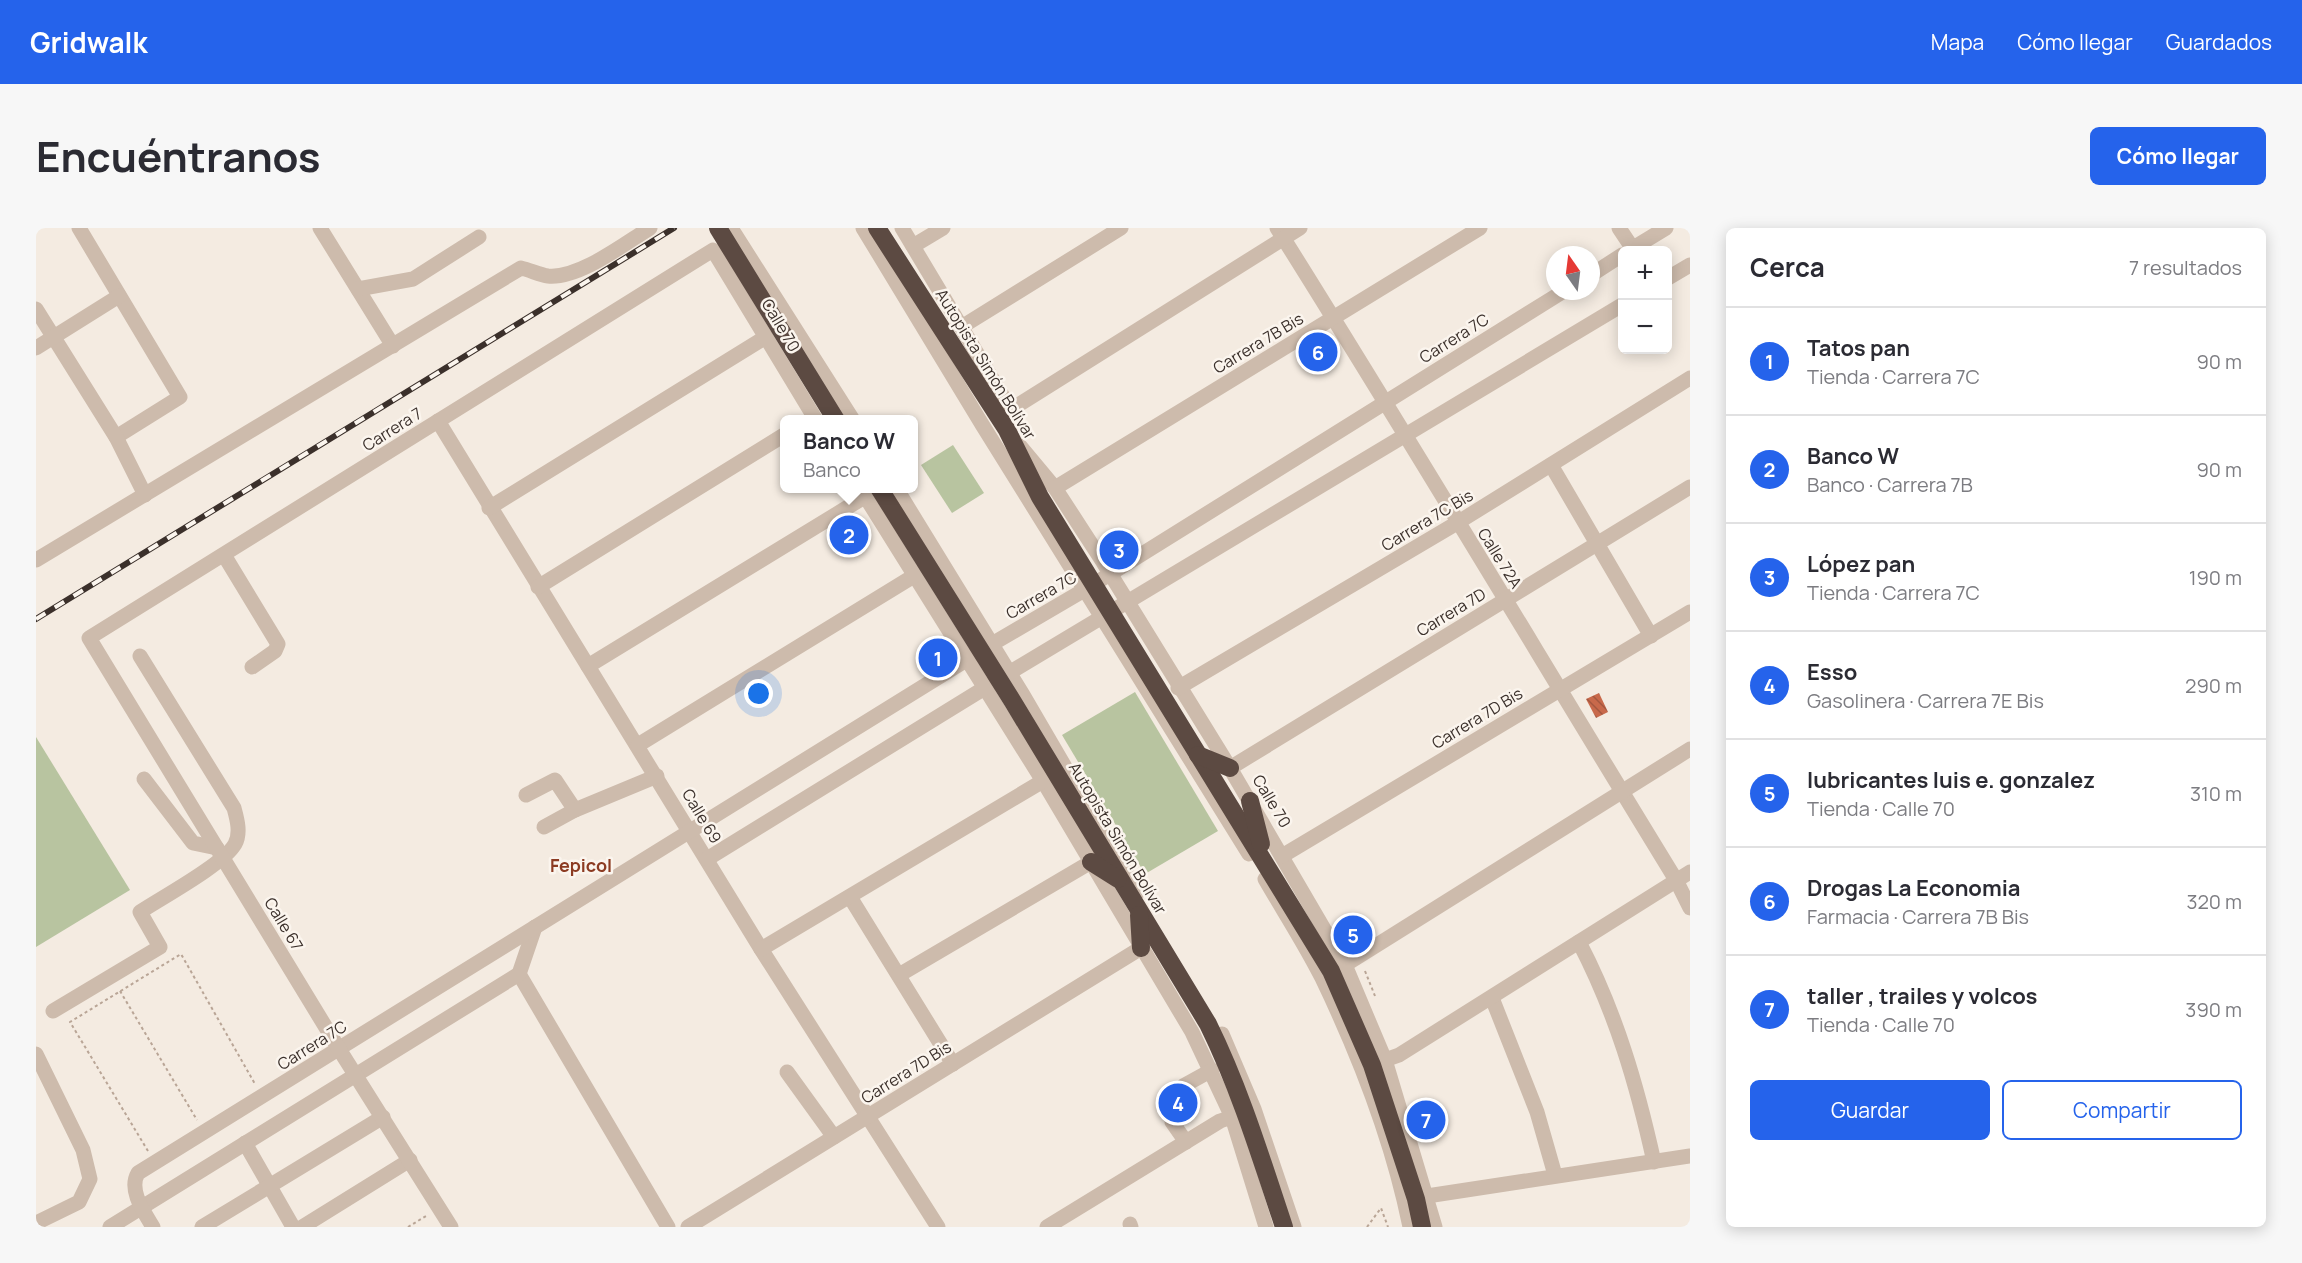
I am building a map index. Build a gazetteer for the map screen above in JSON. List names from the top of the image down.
{
  "streets": {
    "highway": ["Autopista Simón Bolívar"],
    "street": [
      "Calle 70",
      "Carrera 7C",
      "Carrera 7B Bis",
      "Carrera 7",
      "Carrera 7C Bis",
      "Calle 72A",
      "Carrera 7D",
      "Carrera 7D Bis",
      "Calle 69",
      "Calle 67"
    ]
  },
  "crossings": [
    ["Calle 70", "Carrera 7C"],
    ["Calle 70", "Carrera 7B Bis"],
    ["Calle 70", "Autopista Simón Bolívar"],
    ["Calle 70", "Carrera 7"],
    ["Calle 70", "Carrera 7C Bis"],
    ["Calle 70", "Carrera 7D"],
    ["Carrera 7C", "Autopista Simón Bolívar"],
    ["Carrera 7C", "Calle 72A"],
    ["Carrera 7C", "Calle 69"],
    ["Carrera 7C", "Calle 67"],
    ["Carrera 7B Bis", "Calle 72A"],
    ["Carrera 7", "Calle 69"],
    ["Carrera 7", "Calle 67"],
    ["Carrera 7C Bis", "Calle 72A"],
    ["Calle 72A", "Carrera 7D"],
    ["Calle 72A", "Carrera 7D Bis"],
    ["Carrera 7D Bis", "Calle 69"]
  ],
  "districts": ["Fepicol"],
  "north": "top",
  "page": {
    "header": "Gridwalk",
    "nav": ["Mapa", "Cómo llegar", "Guardados"],
    "title": "Encuéntranos",
    "buttons": [
      "Cómo llegar",
      ["Guardar", "Compartir"]
    ],
    "heading": ["Cerca", "7 resultados"],
    "map_buttons": ["+", "−"],
    "list": [
      {
        "mark": "1",
        "name": "Tatos pan",
        "note": "Tienda · Carrera 7C",
        "value": "90 m"
      },
      {
        "mark": "2",
        "name": "Banco W",
        "note": "Banco · Carrera 7B",
        "value": "90 m"
      },
      {
        "mark": "3",
        "name": "López pan",
        "note": "Tienda · Carrera 7C",
        "value": "190 m"
      },
      {
        "mark": "4",
        "name": "Esso",
        "note": "Gasolinera · Carrera 7E Bis",
        "value": "290 m"
      },
      {
        "mark": "5",
        "name": "lubricantes luis e. gonzalez",
        "note": "Tienda · Calle 70",
        "value": "310 m"
      },
      {
        "mark": "6",
        "name": "Drogas La Economia",
        "note": "Farmacia · Carrera 7B Bis",
        "value": "320 m"
      },
      {
        "mark": "7",
        "name": "taller , trailes y volcos",
        "note": "Tienda · Calle 70",
        "value": "390 m"
      }
    ],
    "pins": [
      "6",
      "2",
      "3",
      "1",
      "5",
      "4",
      "7"
    ],
    "popup": ["Banco W", "Banco"]
  }
}
